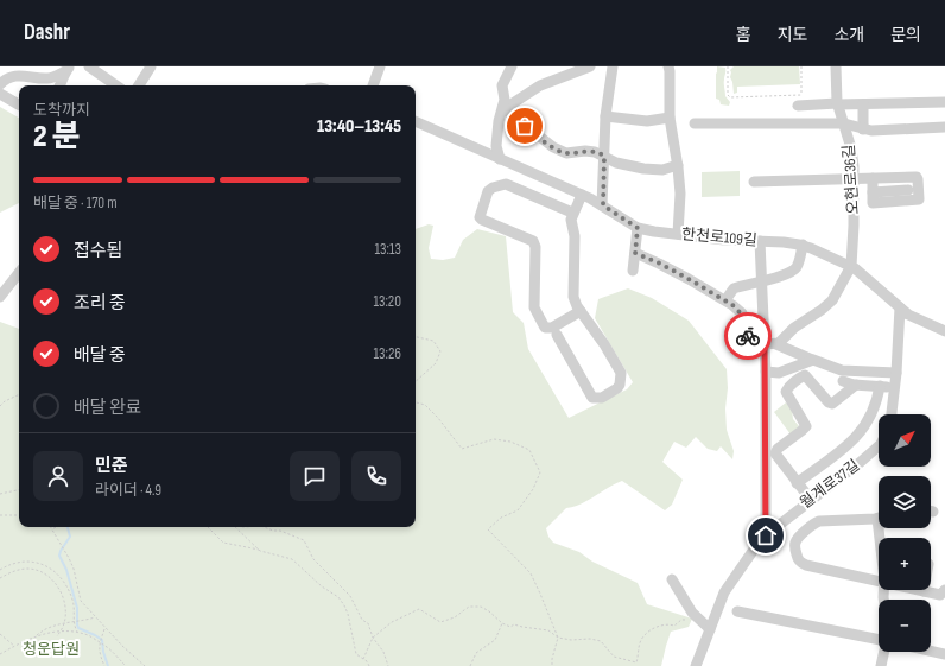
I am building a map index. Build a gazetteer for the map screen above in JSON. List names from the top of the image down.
{
  "streets": {
    "street": ["오현로36길", "한천로109길", "월계로37길"]
  },
  "crossings": [
    ["오현로36길", "한천로109길"]
  ],
  "parks": ["청운답원"],
  "north": "top right",
  "page": {
    "header": "Dashr",
    "nav": [
      "홈",
      "지도",
      "소개",
      "문의"
    ],
    "heading": ["2 분", "도착까지", "13:40–13:45"],
    "panel": ["민준", "라이더 · 4.9"],
    "bar": "배달 중 · 170 m",
    "list": [
      ["접수됨", "13:13"],
      ["조리 중", "13:20"],
      ["배달 중", "13:26"],
      "배달 완료"
    ],
    "map_buttons": ["+", "−"]
  }
}
